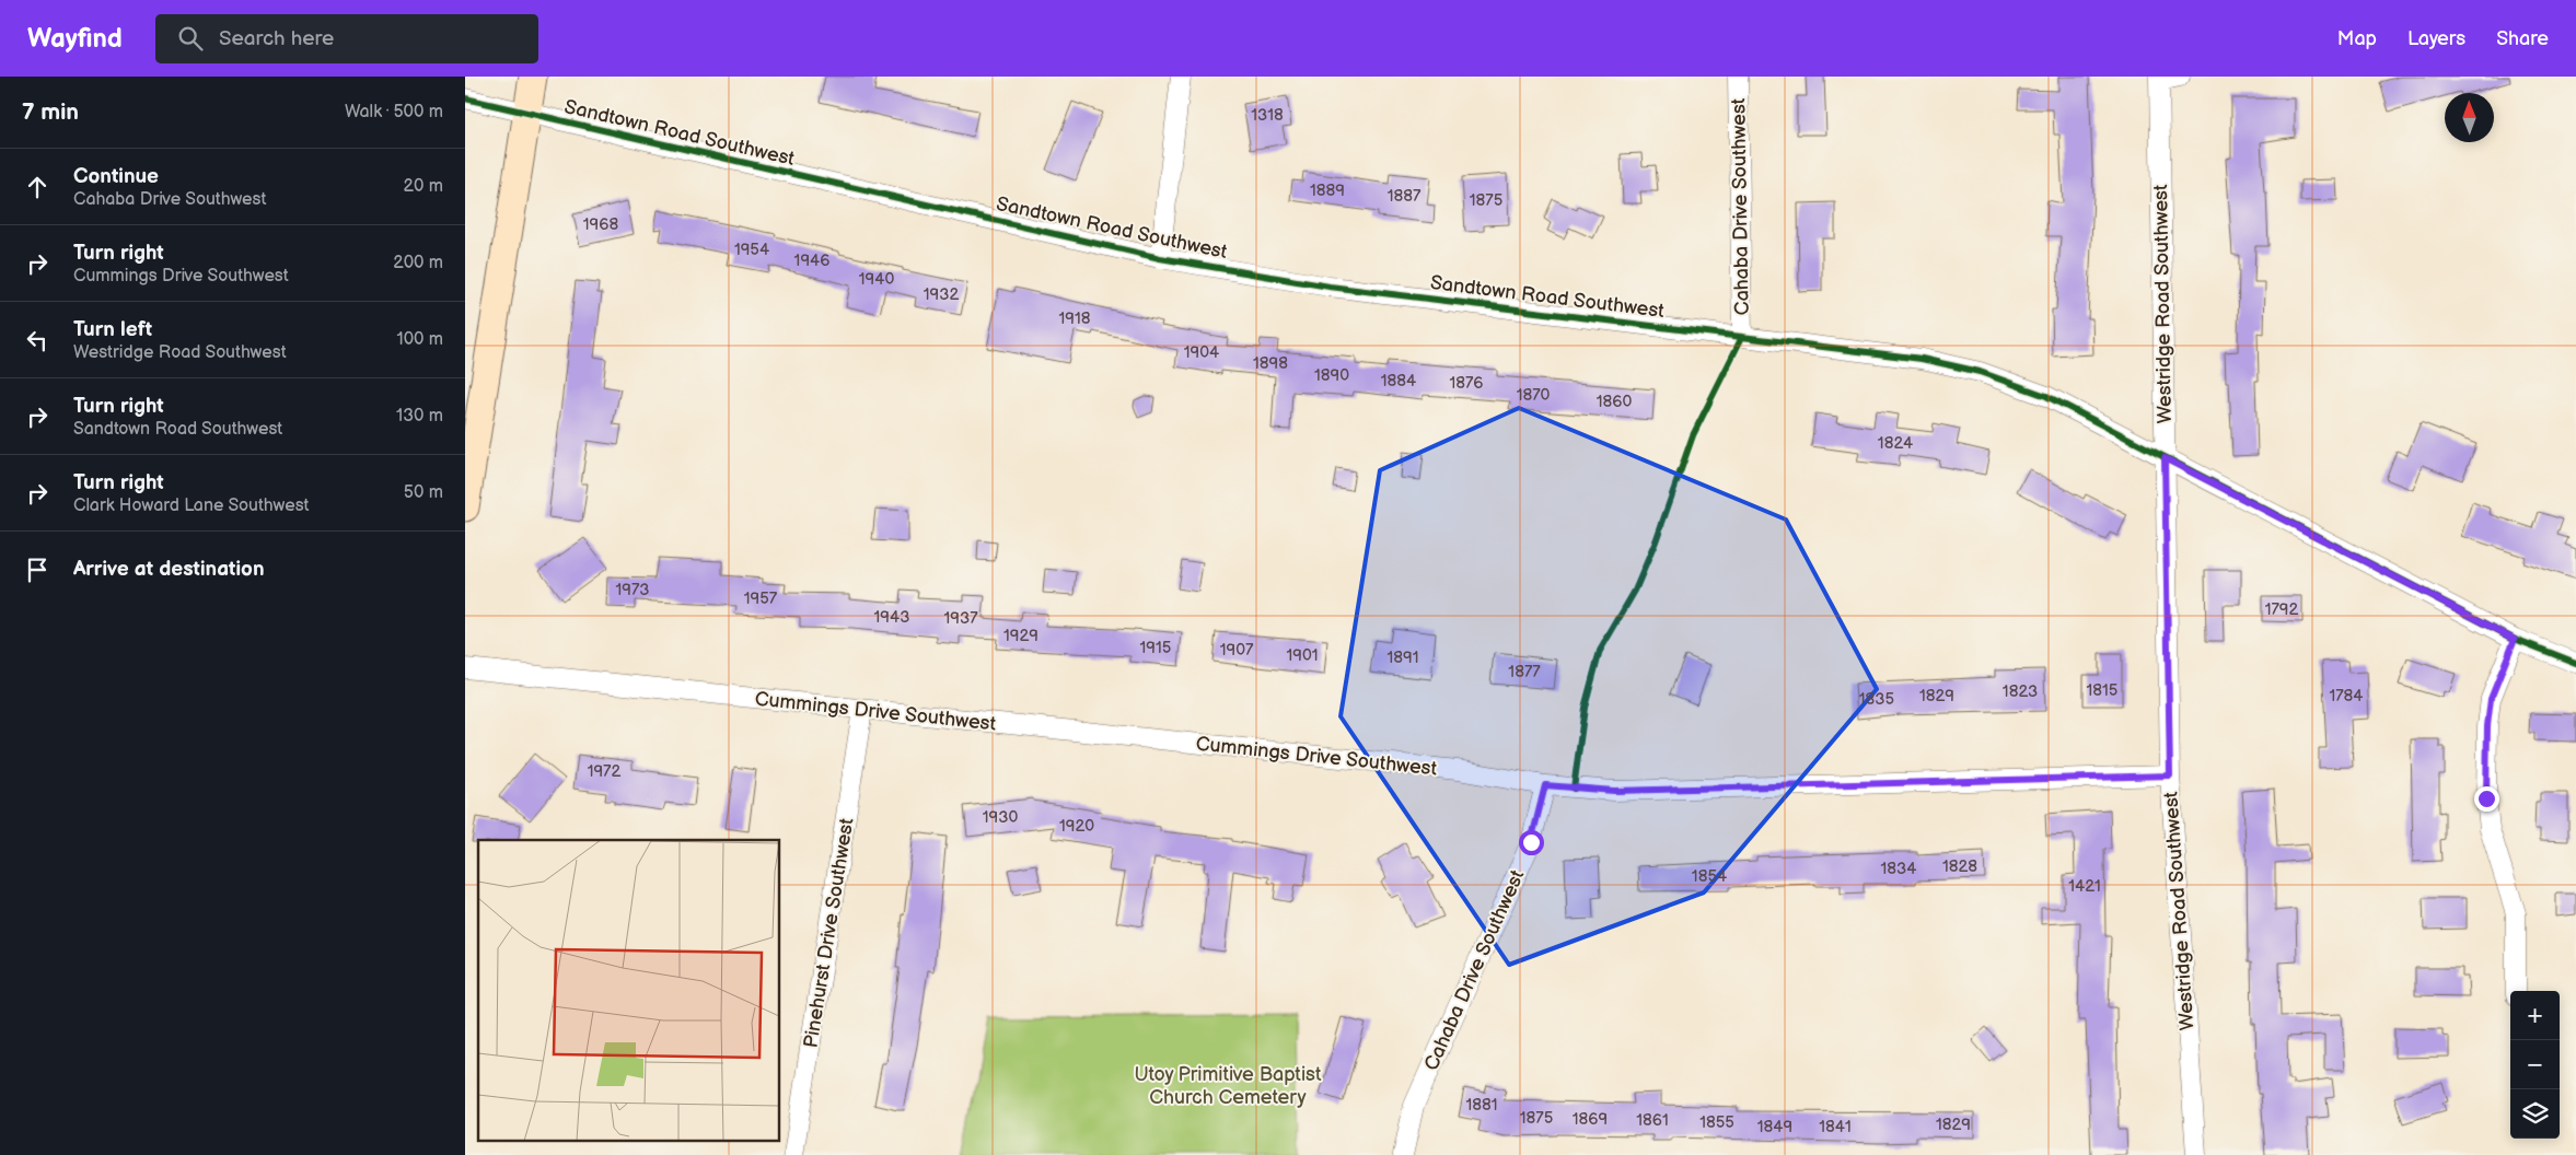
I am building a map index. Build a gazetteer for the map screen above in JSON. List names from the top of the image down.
{
  "streets": {
    "street": [
      "Sandtown Road Southwest",
      "Cahaba Drive Southwest",
      "Westridge Road Southwest",
      "Cummings Drive Southwest",
      "Pinehurst Drive Southwest"
    ]
  },
  "crossings": [
    ["Sandtown Road Southwest", "Cahaba Drive Southwest"],
    ["Sandtown Road Southwest", "Westridge Road Southwest"],
    ["Cahaba Drive Southwest", "Cummings Drive Southwest"],
    ["Westridge Road Southwest", "Cummings Drive Southwest"],
    ["Cummings Drive Southwest", "Pinehurst Drive Southwest"]
  ],
  "parks": ["Utoy Primitive Baptist Church Cemetery"],
  "house_numbers": [
    "1318",
    "1889",
    "1887",
    "1875",
    "1968",
    "1954",
    "1946",
    "1940",
    "1932",
    "1918",
    "1904",
    "1898",
    "1890",
    "1884",
    "1876",
    "1870",
    "1860",
    "1824",
    "1973",
    "1957",
    "1792",
    "1943",
    "1937",
    "1929",
    "1915",
    "1907",
    "1901",
    "1891",
    "1877",
    "1815",
    "1823",
    "1829",
    "1784",
    "1835",
    "1972",
    "1930",
    "1920",
    "1828",
    "1834",
    "1854",
    "1421",
    "1881",
    "1875",
    "1869",
    "1861",
    "1855",
    "1829",
    "1849",
    "1841"
  ],
  "north": "top",
  "page": {
    "header": "Wayfind",
    "search": "Search here",
    "nav": ["Map", "Layers", "Share"],
    "heading": ["7 min", "Walk · 500 m"],
    "list": [
      ["Continue", "Cahaba Drive Southwest", "20 m"],
      ["Turn right", "Cummings Drive Southwest", "200 m"],
      ["Turn left", "Westridge Road Southwest", "100 m"],
      ["Turn right", "Sandtown Road Southwest", "130 m"],
      ["Turn right", "Clark Howard Lane Southwest", "50 m"],
      "Arrive at destination"
    ],
    "map_buttons": ["+", "−"]
  }
}
